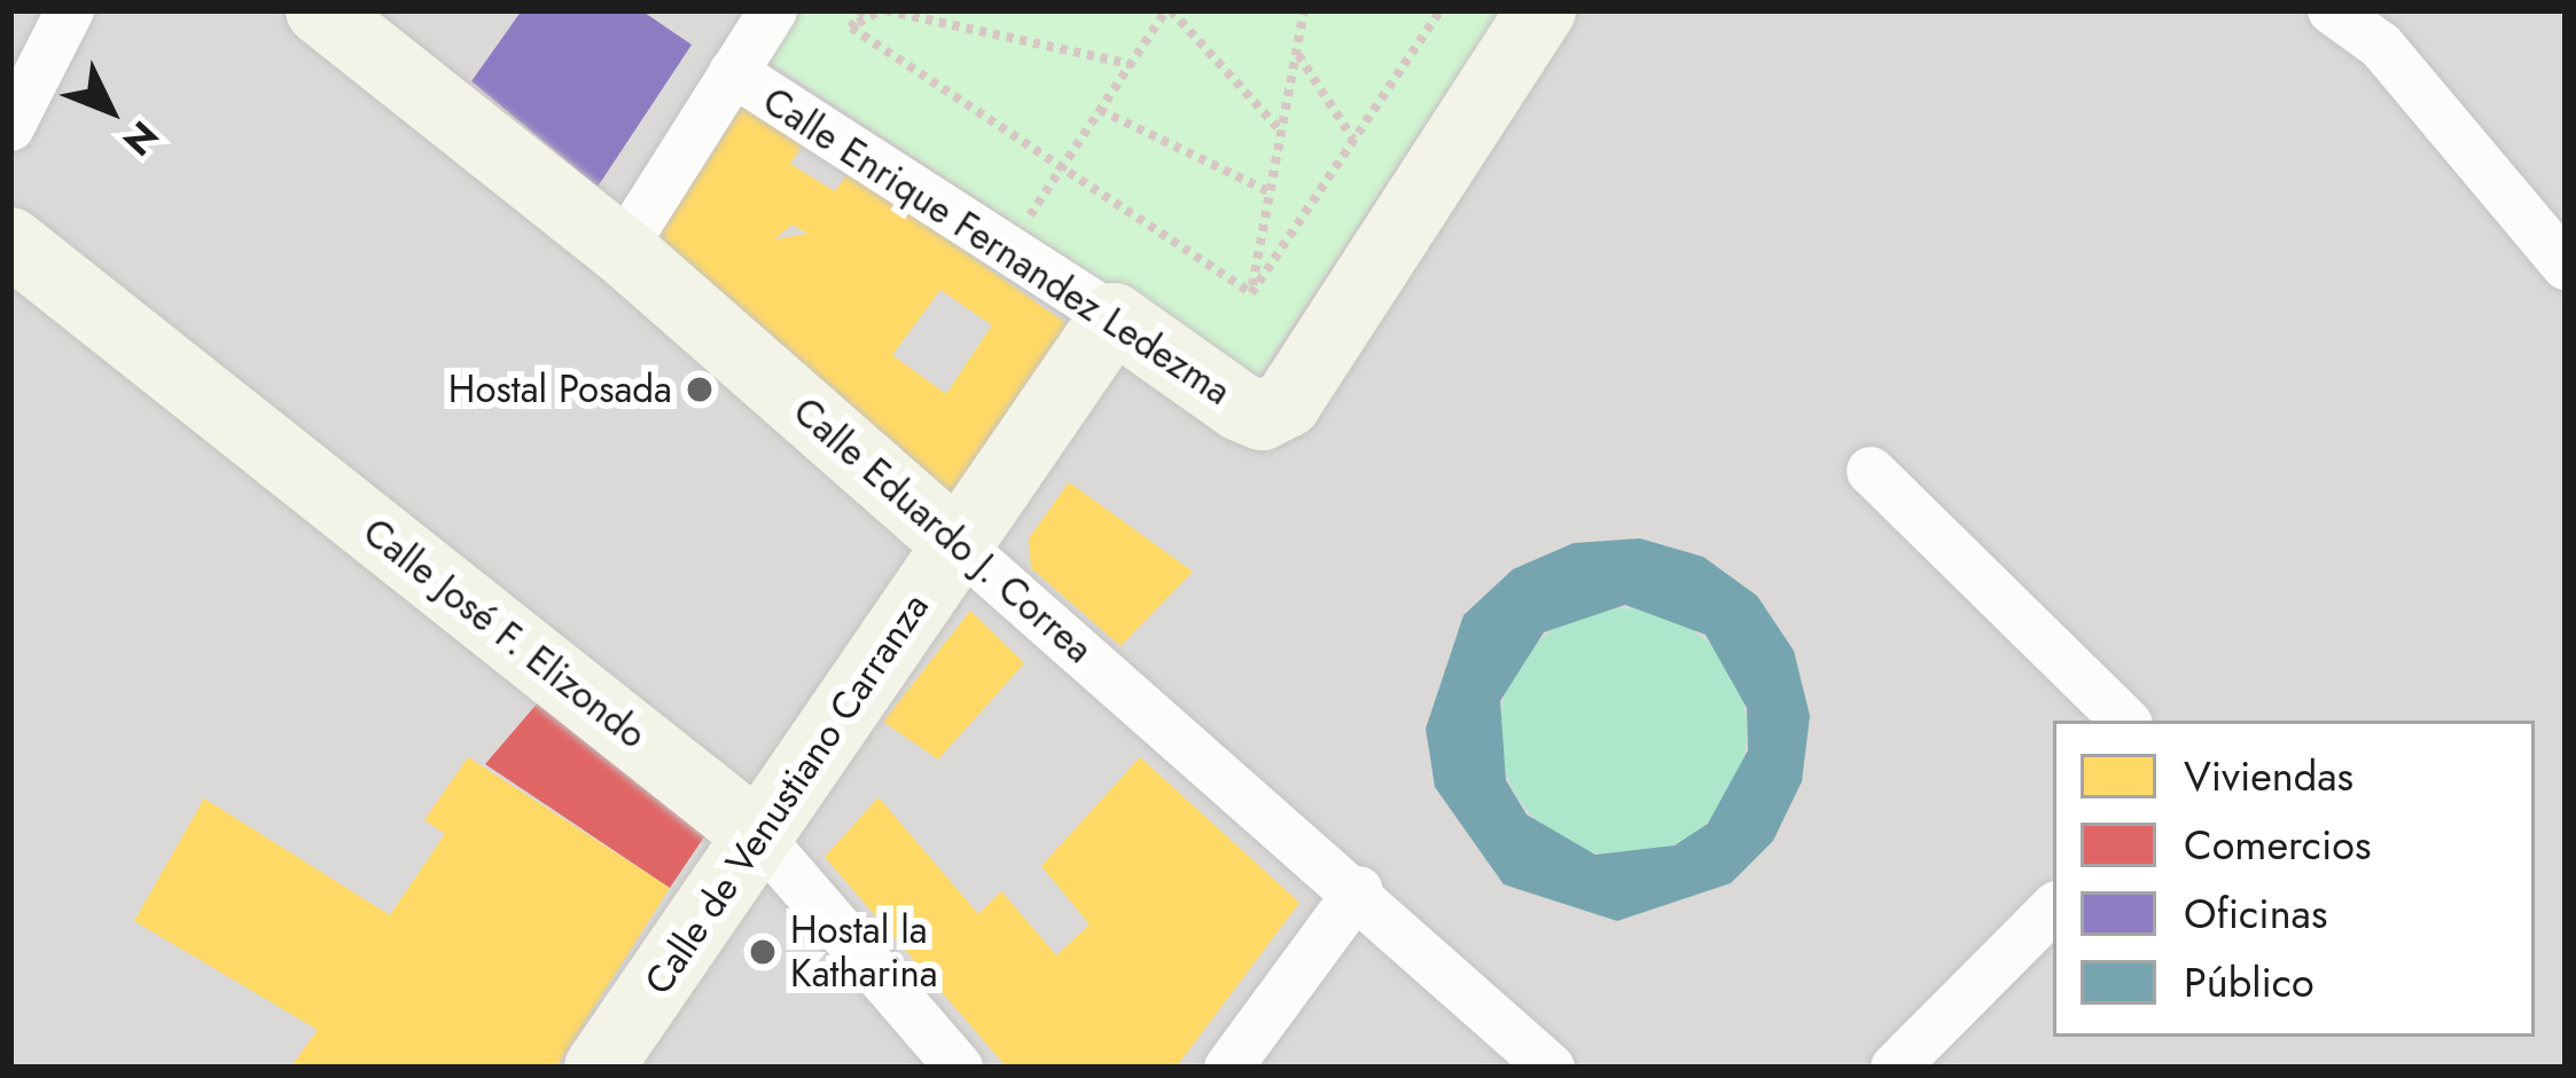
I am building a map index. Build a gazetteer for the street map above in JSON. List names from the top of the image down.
{
  "streets": {
    "street": [
      "Calle Enrique Fernandez Ledezma",
      "Calle Eduardo J. Correa",
      "Calle José F. Elizondo",
      "Calle de Venustiano Carranza"
    ]
  },
  "crossings": [
    ["Calle Enrique Fernandez Ledezma", "Calle de Venustiano Carranza"],
    ["Calle Eduardo J. Correa", "Calle de Venustiano Carranza"],
    ["Calle José F. Elizondo", "Calle de Venustiano Carranza"]
  ],
  "places": ["Hostal Posada", "Hostal la Katharina"],
  "legend": [
    "Viviendas",
    "Comercios",
    "Oficinas",
    "Público"
  ],
  "north": "bottom right"
}
